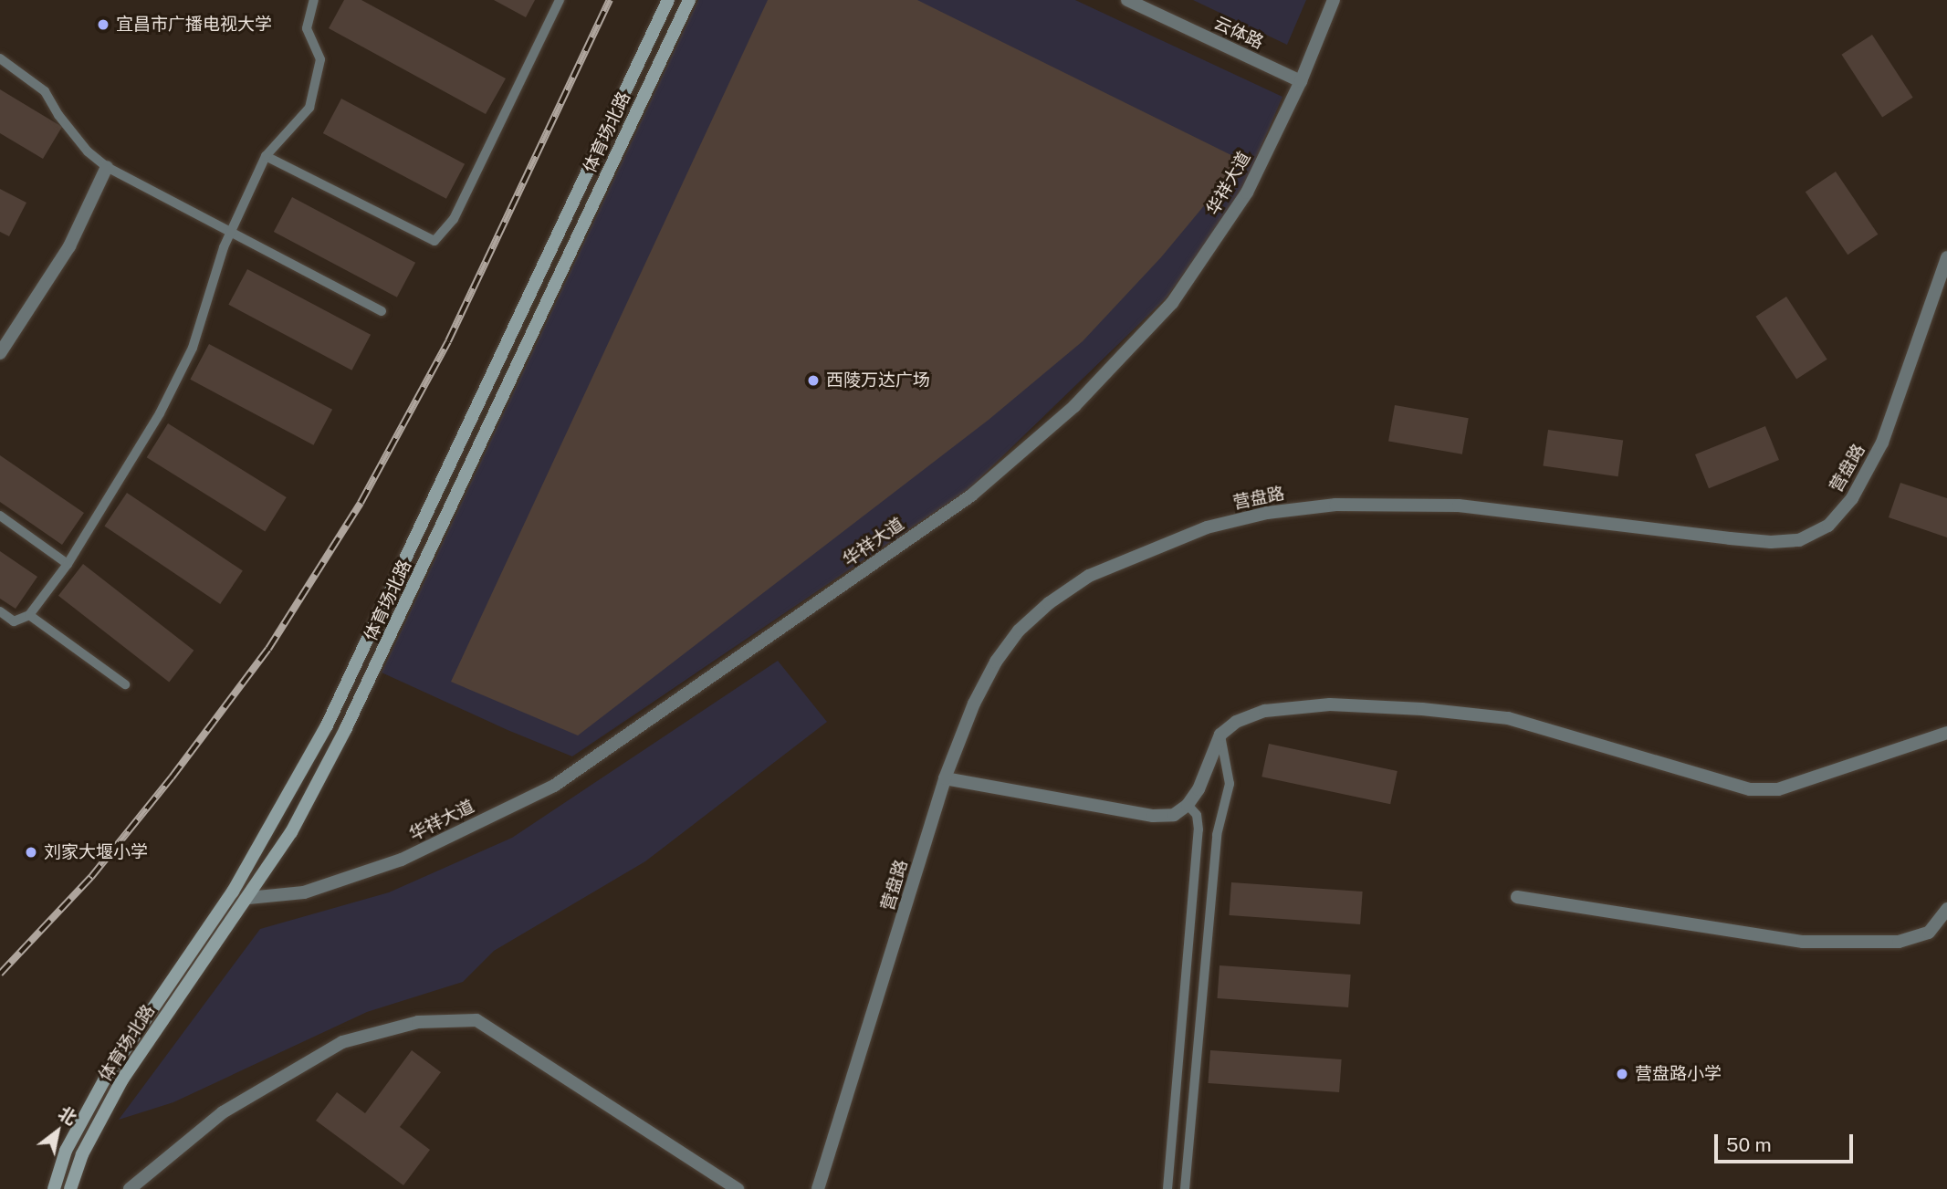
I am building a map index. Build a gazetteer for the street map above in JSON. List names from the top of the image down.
{
  "streets": {
    "main road": ["体育场北路"],
    "street": ["云体路", "华祥大道", "营盘路"]
  },
  "crossings": [
    ["云体路", "华祥大道"],
    ["体育场北路", "华祥大道"]
  ],
  "places": [
    "宜昌市广播电视大学",
    "西陵万达广场",
    "刘家大堰小学",
    "营盘路小学"
  ],
  "scale_bar": "50 m",
  "north": "top right"
}
